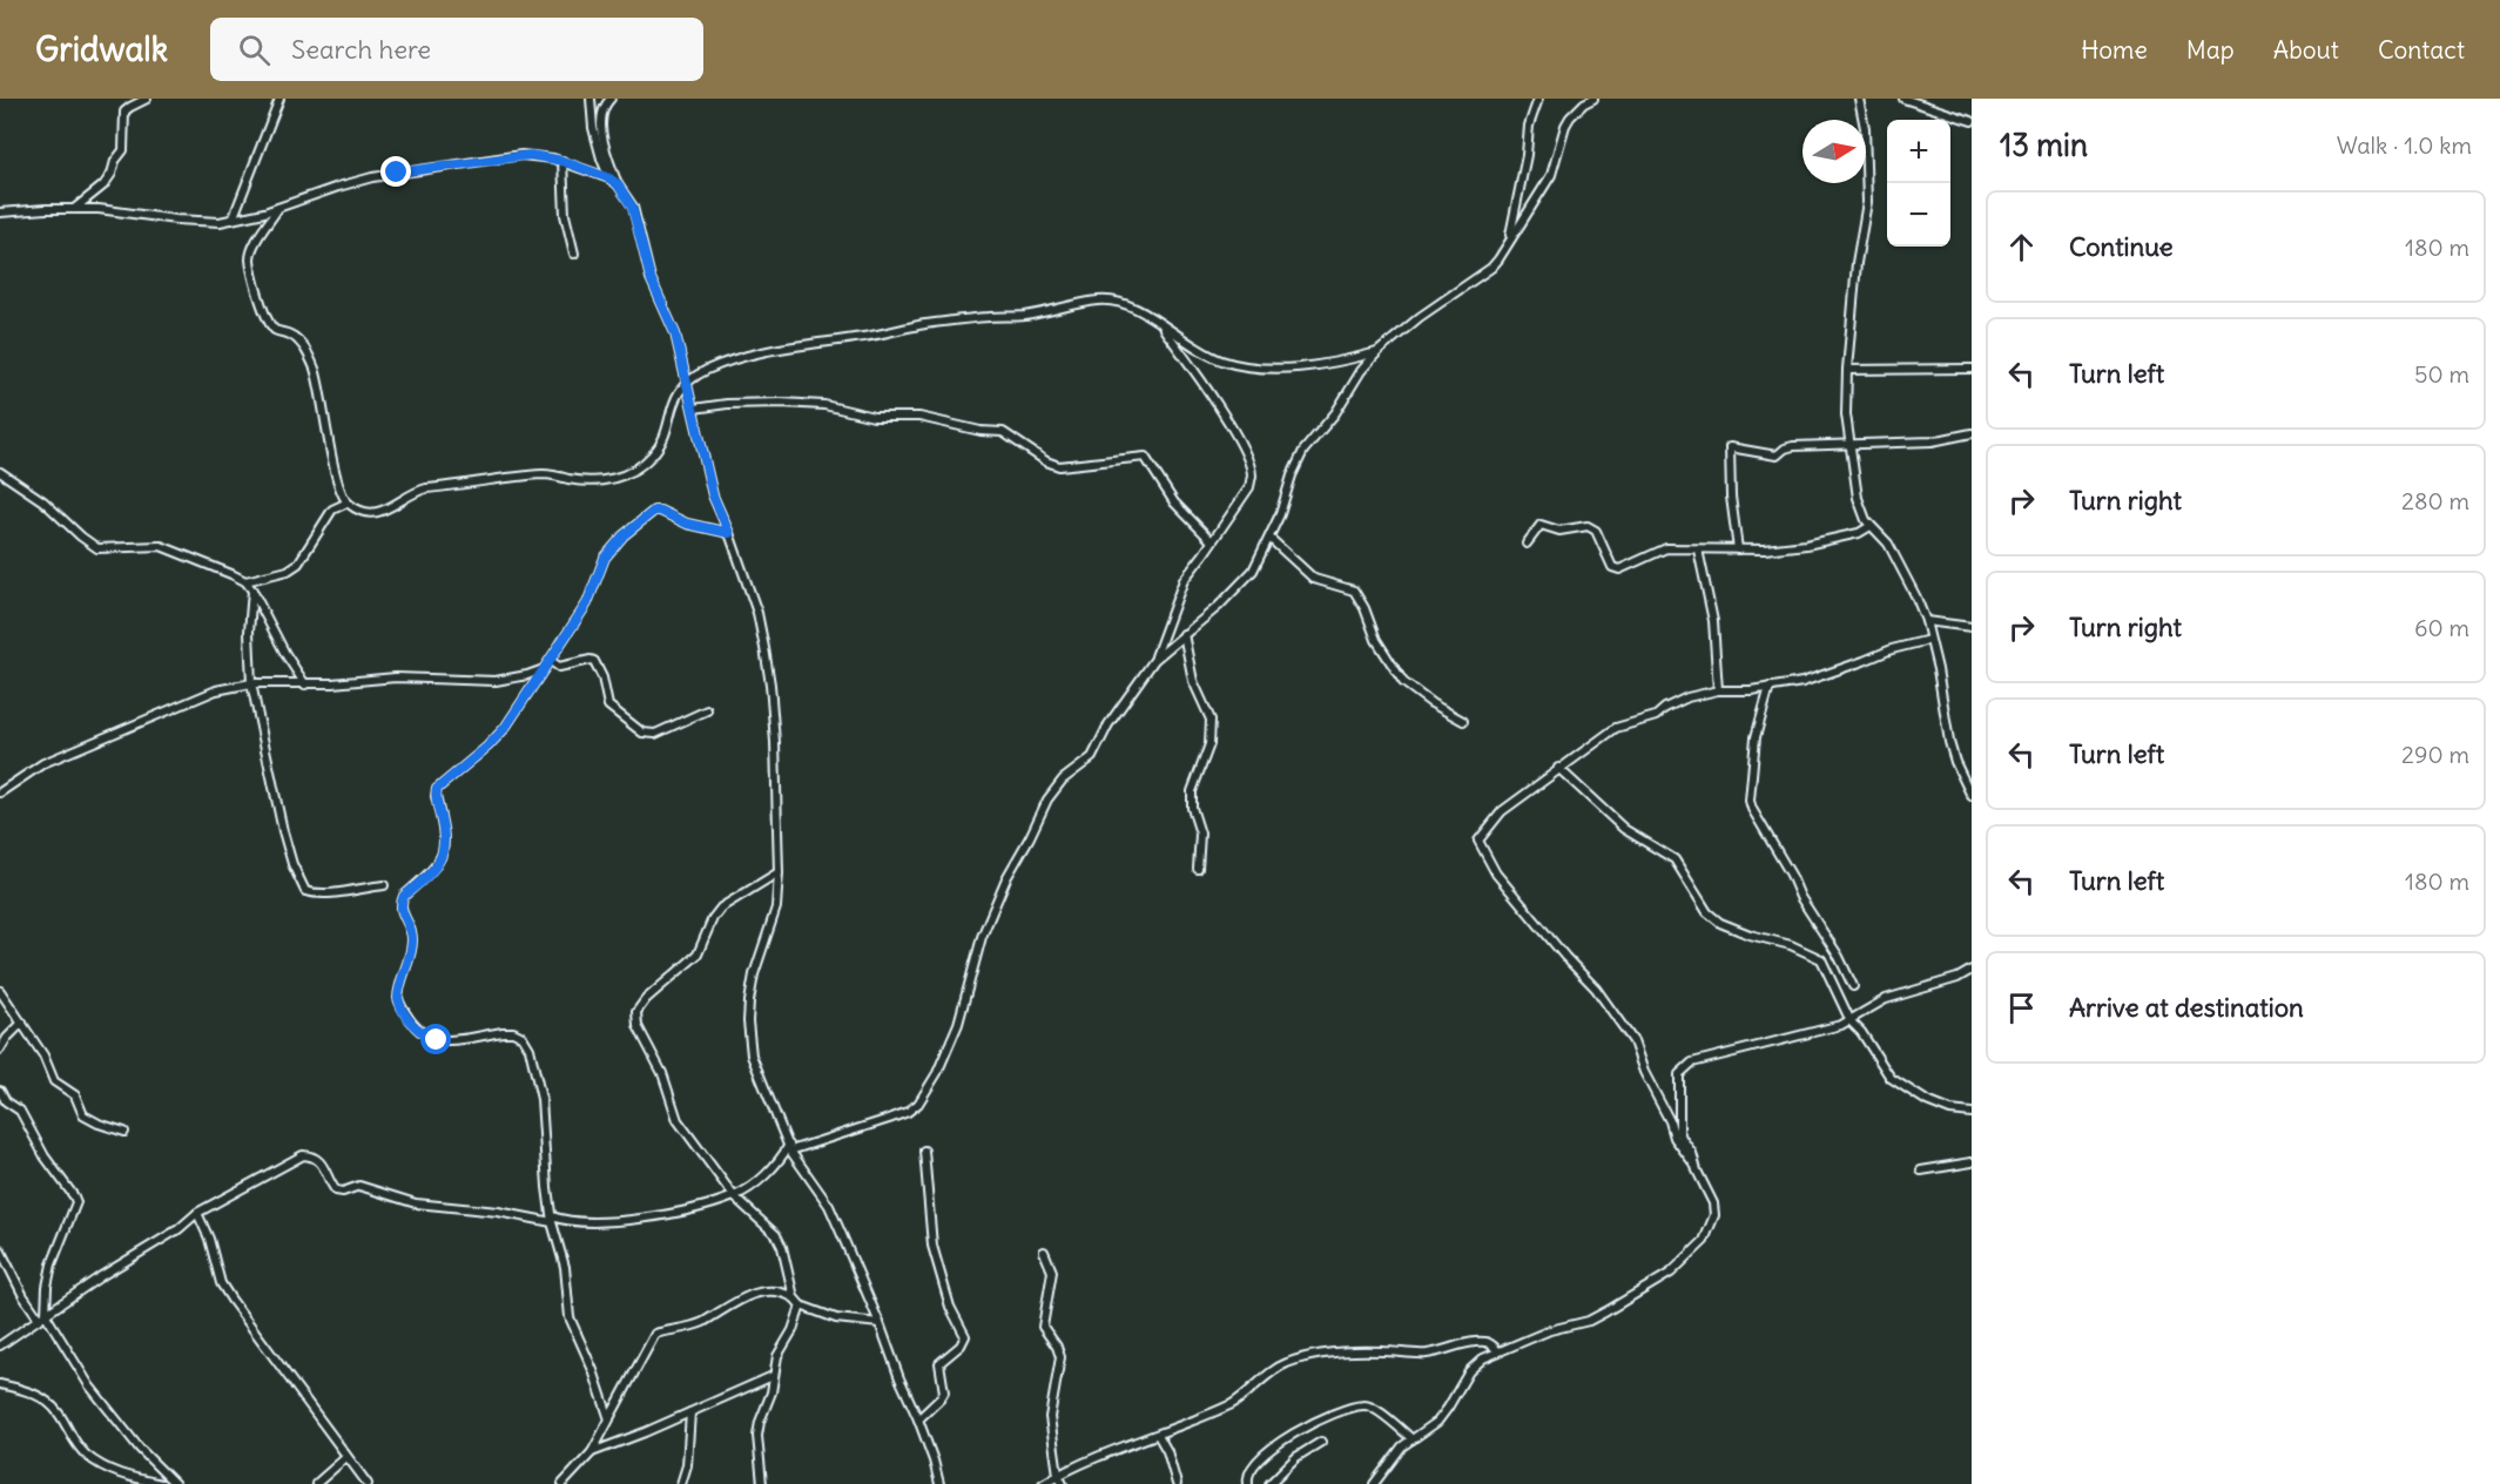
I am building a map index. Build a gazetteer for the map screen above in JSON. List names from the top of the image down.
{
  "north": "right",
  "page": {
    "header": "Gridwalk",
    "search": "Search here",
    "nav": [
      "Home",
      "Map",
      "About",
      "Contact"
    ],
    "heading": ["13 min", "Walk · 1.0 km"],
    "map_buttons": ["+", "−"],
    "list": [
      ["Continue", "180 m"],
      ["Turn left", "50 m"],
      ["Turn right", "280 m"],
      ["Turn right", "60 m"],
      ["Turn left", "290 m"],
      ["Turn left", "180 m"],
      "Arrive at destination"
    ]
  }
}
